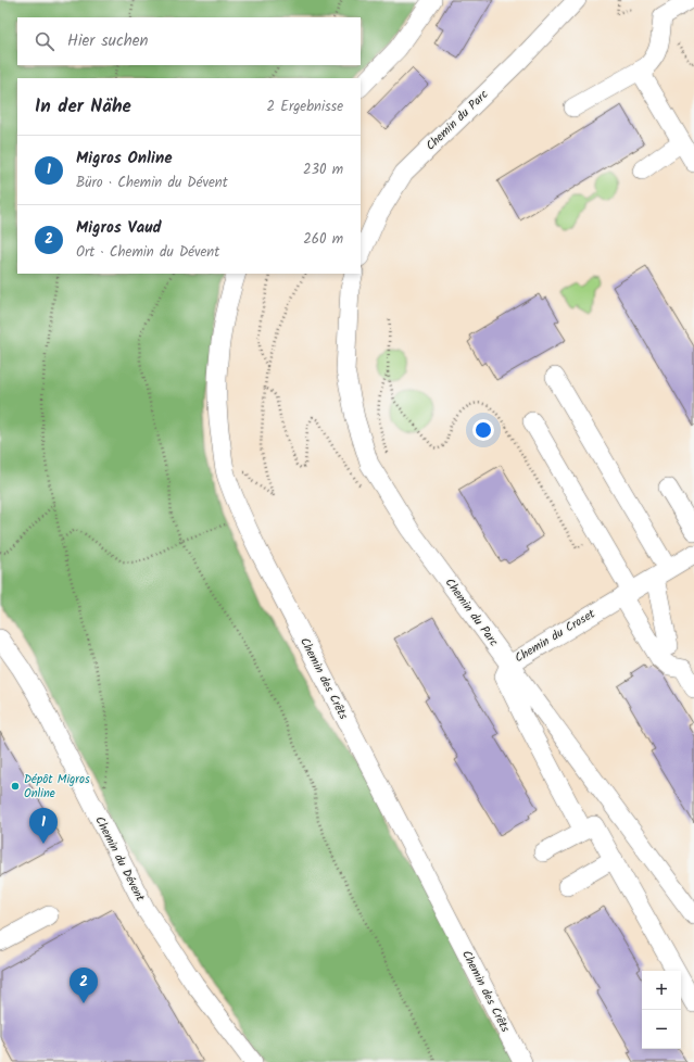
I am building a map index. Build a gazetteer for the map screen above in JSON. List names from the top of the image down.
{
  "streets": {
    "street": [
      "Chemin du Parc",
      "Chemin du Croset",
      "Chemin des Crêts",
      "Chemin du Dévent"
    ]
  },
  "crossings": [
    ["Chemin du Parc", "Chemin du Croset"]
  ],
  "places": ["Dépôt Migros Online"],
  "page": {
    "search": "Hier suchen",
    "heading": ["In der Nähe", "2 Ergebnisse"],
    "list": [
      {
        "mark": "1",
        "name": "Migros Online",
        "note": "Büro · Chemin du Dévent",
        "value": "230 m"
      },
      {
        "mark": "2",
        "name": "Migros Vaud",
        "note": "Ort · Chemin du Dévent",
        "value": "260 m"
      }
    ],
    "pins": ["1", "2"],
    "map_buttons": ["+", "−"]
  }
}
